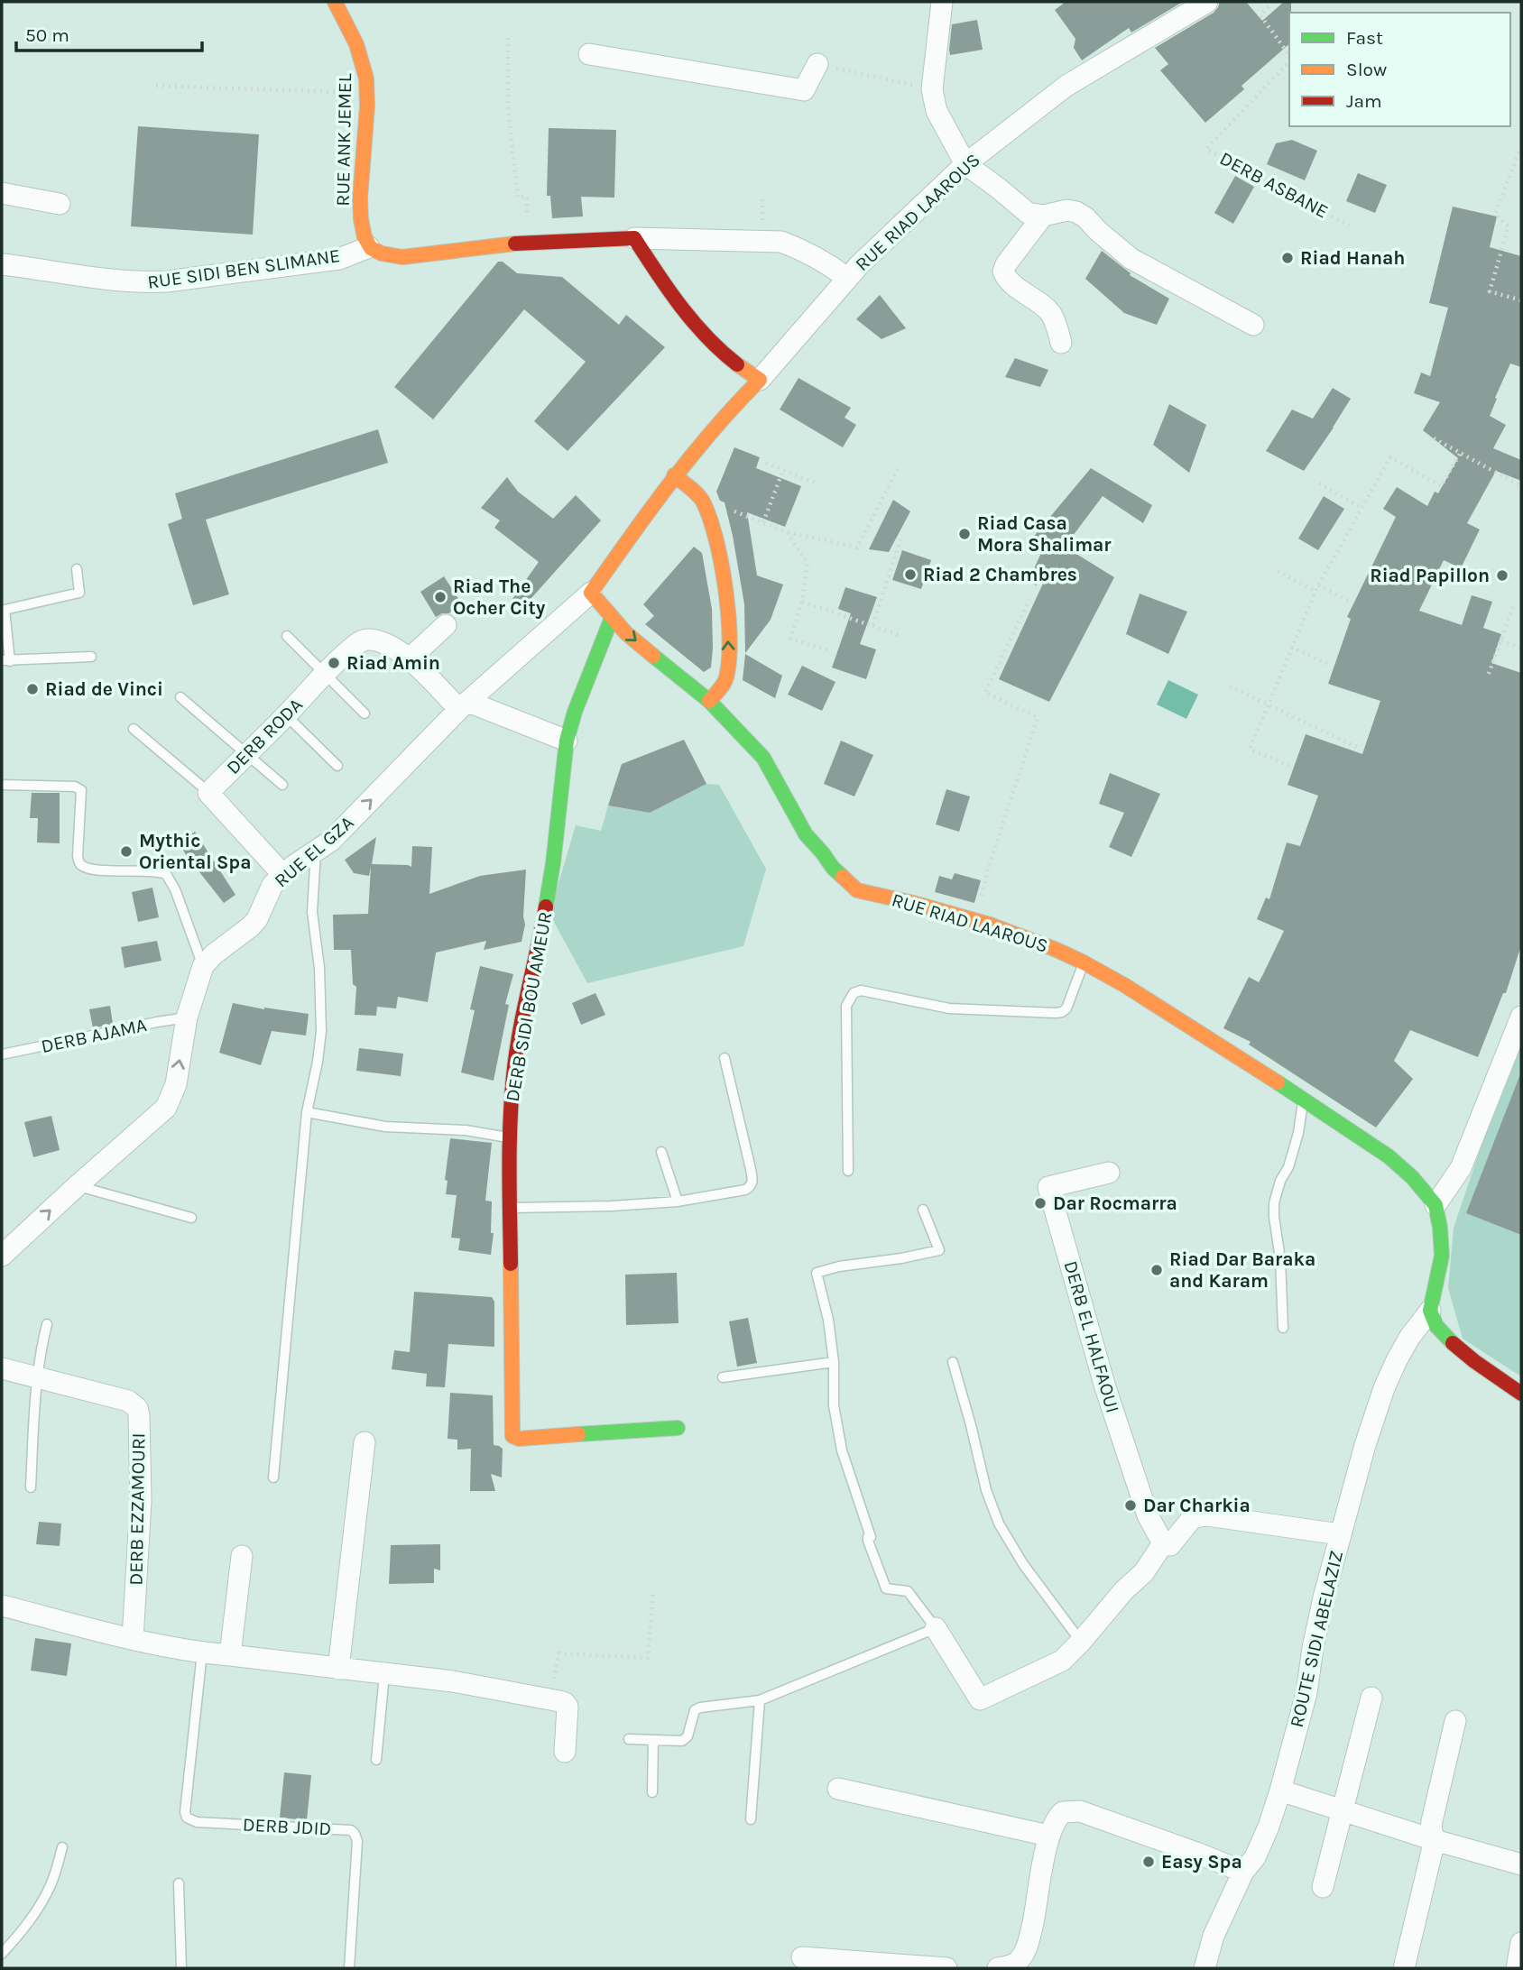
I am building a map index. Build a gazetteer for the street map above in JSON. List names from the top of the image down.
{
  "streets": {
    "street": [
      "RUE ANK JEMEL",
      "RUE RIAD LAAROUS",
      "RUE SIDI BEN SLIMANE",
      "DERB RODA",
      "RUE EL GZA",
      "DERB SIDI BOU AMEUR",
      "DERB EL HALFAOUI",
      "DERB EZZAMOURI",
      "ROUTE SIDI ABELAZIZ"
    ],
    "lane": ["DERB AJAMA", "DERB JDID"],
    "path": ["DERB ASBANE"]
  },
  "crossings": [
    ["RUE ANK JEMEL", "RUE SIDI BEN SLIMANE"],
    ["RUE RIAD LAAROUS", "RUE EL GZA"],
    ["RUE RIAD LAAROUS", "DERB SIDI BOU AMEUR"],
    ["DERB RODA", "RUE EL GZA"],
    ["RUE EL GZA", "DERB AJAMA"]
  ],
  "one_way": ["RUE EL GZA"],
  "places": [
    "Riad Hanah",
    "Riad Casa Mora Shalimar",
    "Riad 2 Chambres",
    "Riad Papillon",
    "Riad The Ocher City",
    "Riad Amin",
    "Riad de Vinci",
    "Mythic Oriental Spa",
    "Dar Rocmarra",
    "Riad Dar Baraka and Karam",
    "Dar Charkia",
    "Easy Spa"
  ],
  "legend": ["Fast", "Slow", "Jam"],
  "scale_bar": "50 m"
}
